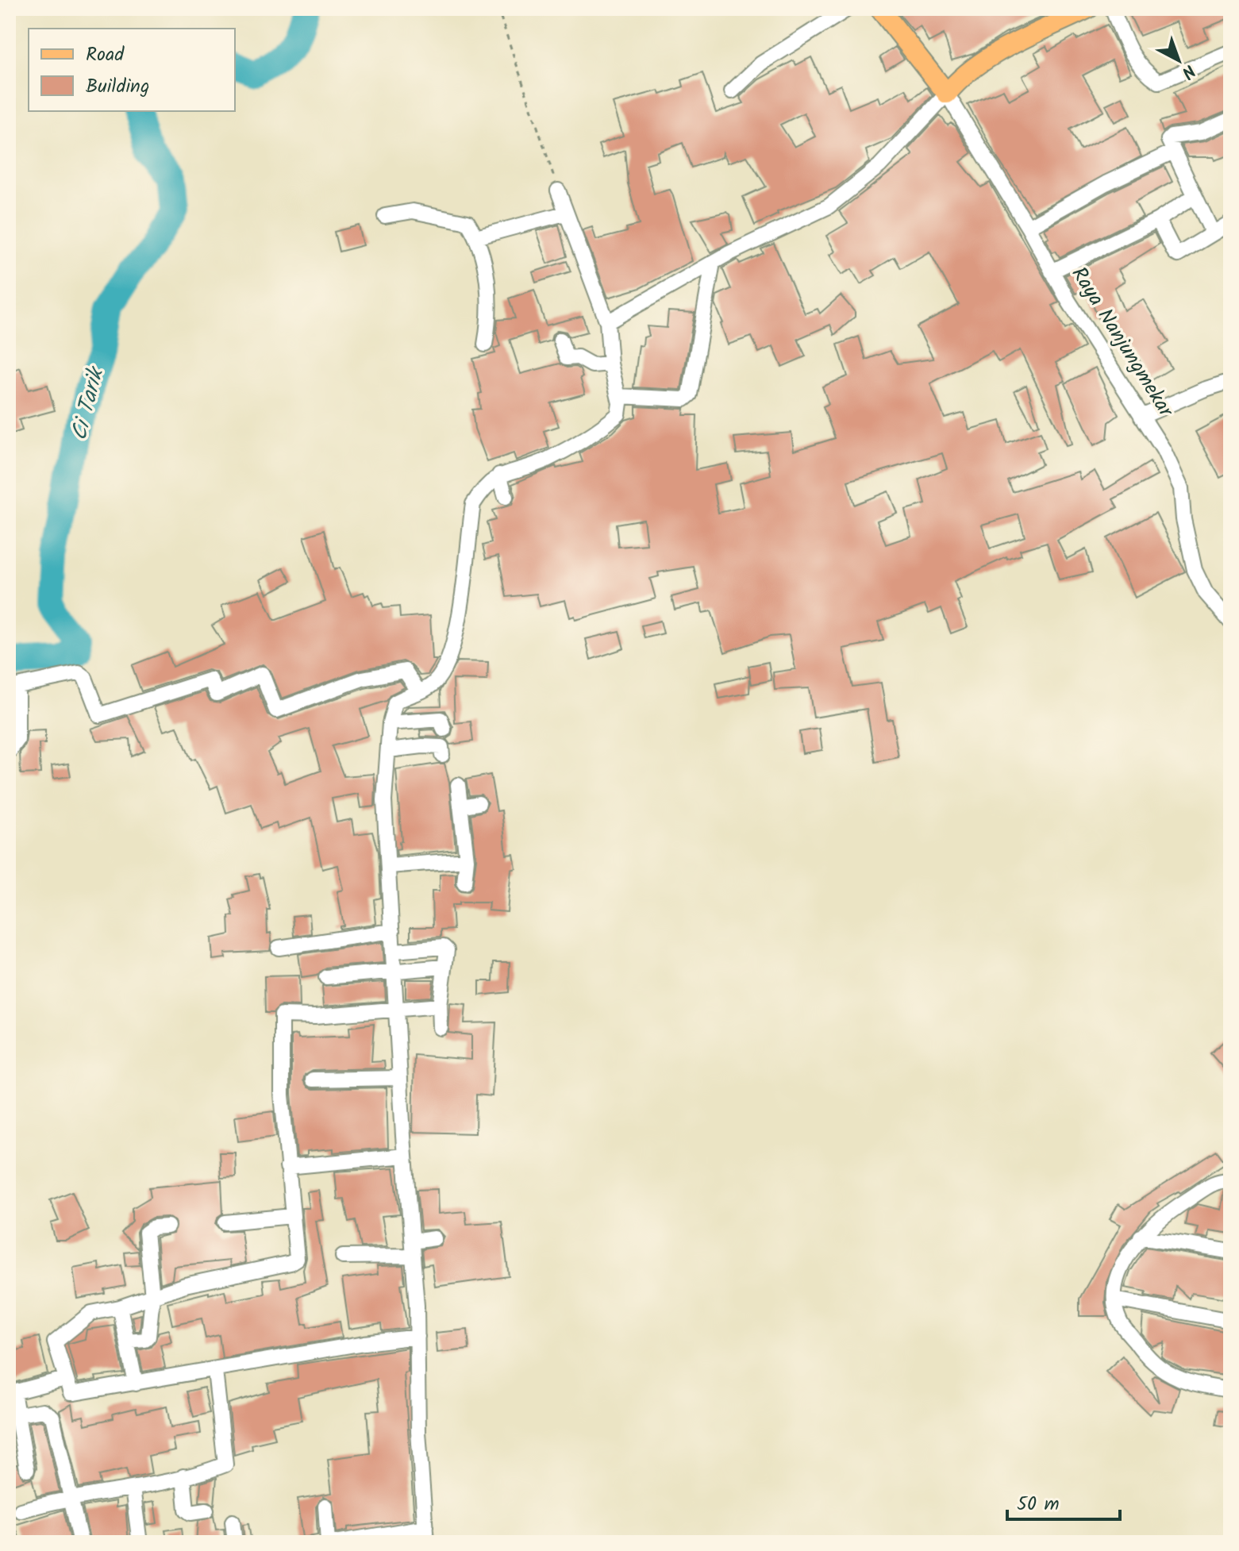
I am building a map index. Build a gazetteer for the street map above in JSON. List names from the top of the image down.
{
  "streets": {
    "main road": ["Raya Nanjungmekar"]
  },
  "water": ["Ci Tarik"],
  "legend": ["Road", "Building"],
  "scale_bar": "50 m",
  "north": "bottom right"
}
